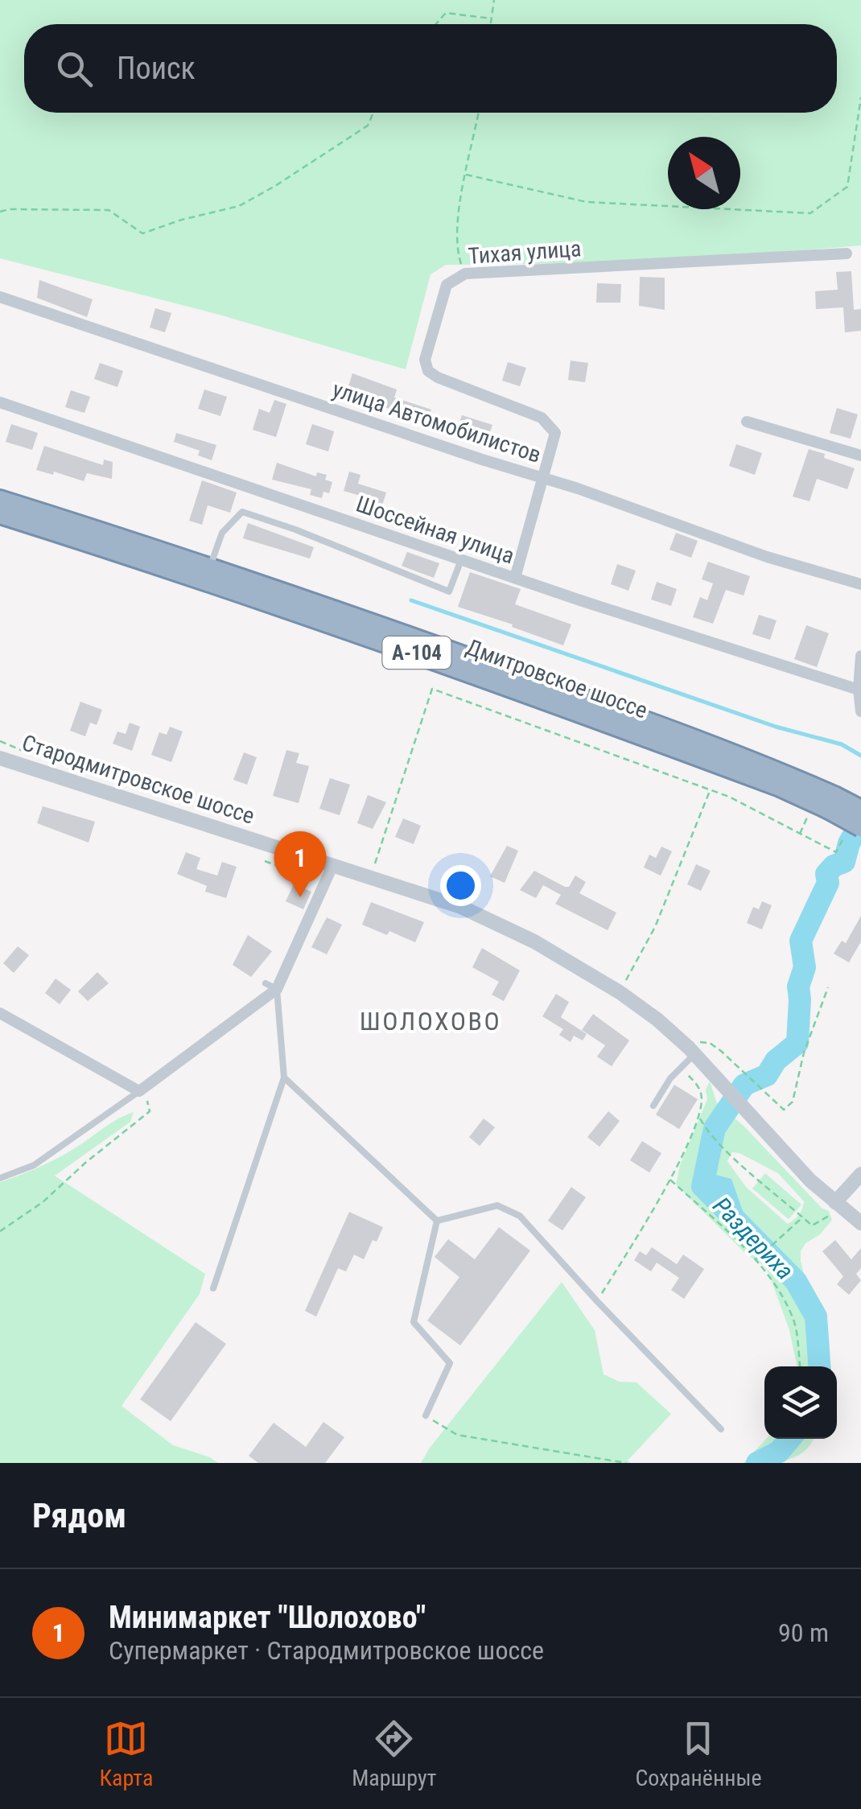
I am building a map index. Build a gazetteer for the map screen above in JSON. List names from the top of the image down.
{
  "streets": {
    "highway": ["А-104", "Дмитровское шоссе"],
    "street": [
      "Тихая улица",
      "улица Автомобилистов",
      "Шоссейная улица",
      "Стародмитровское шоссе"
    ]
  },
  "crossings": [
    ["Тихая улица", "улица Автомобилистов"],
    ["Тихая улица", "Шоссейная улица"]
  ],
  "districts": ["ШОЛОХОВО"],
  "water": ["Раздериха"],
  "north": "top left",
  "page": {
    "search": "Поиск",
    "pins": "1",
    "heading": "Рядом",
    "list": [
      {
        "mark": "1",
        "name": "Минимаркет \"Шолохово\"",
        "note": "Супермаркет · Стародмитровское шоссе",
        "value": "90 m"
      }
    ],
    "nav": ["Карта", "Маршрут", "Сохранённые"]
  }
}
